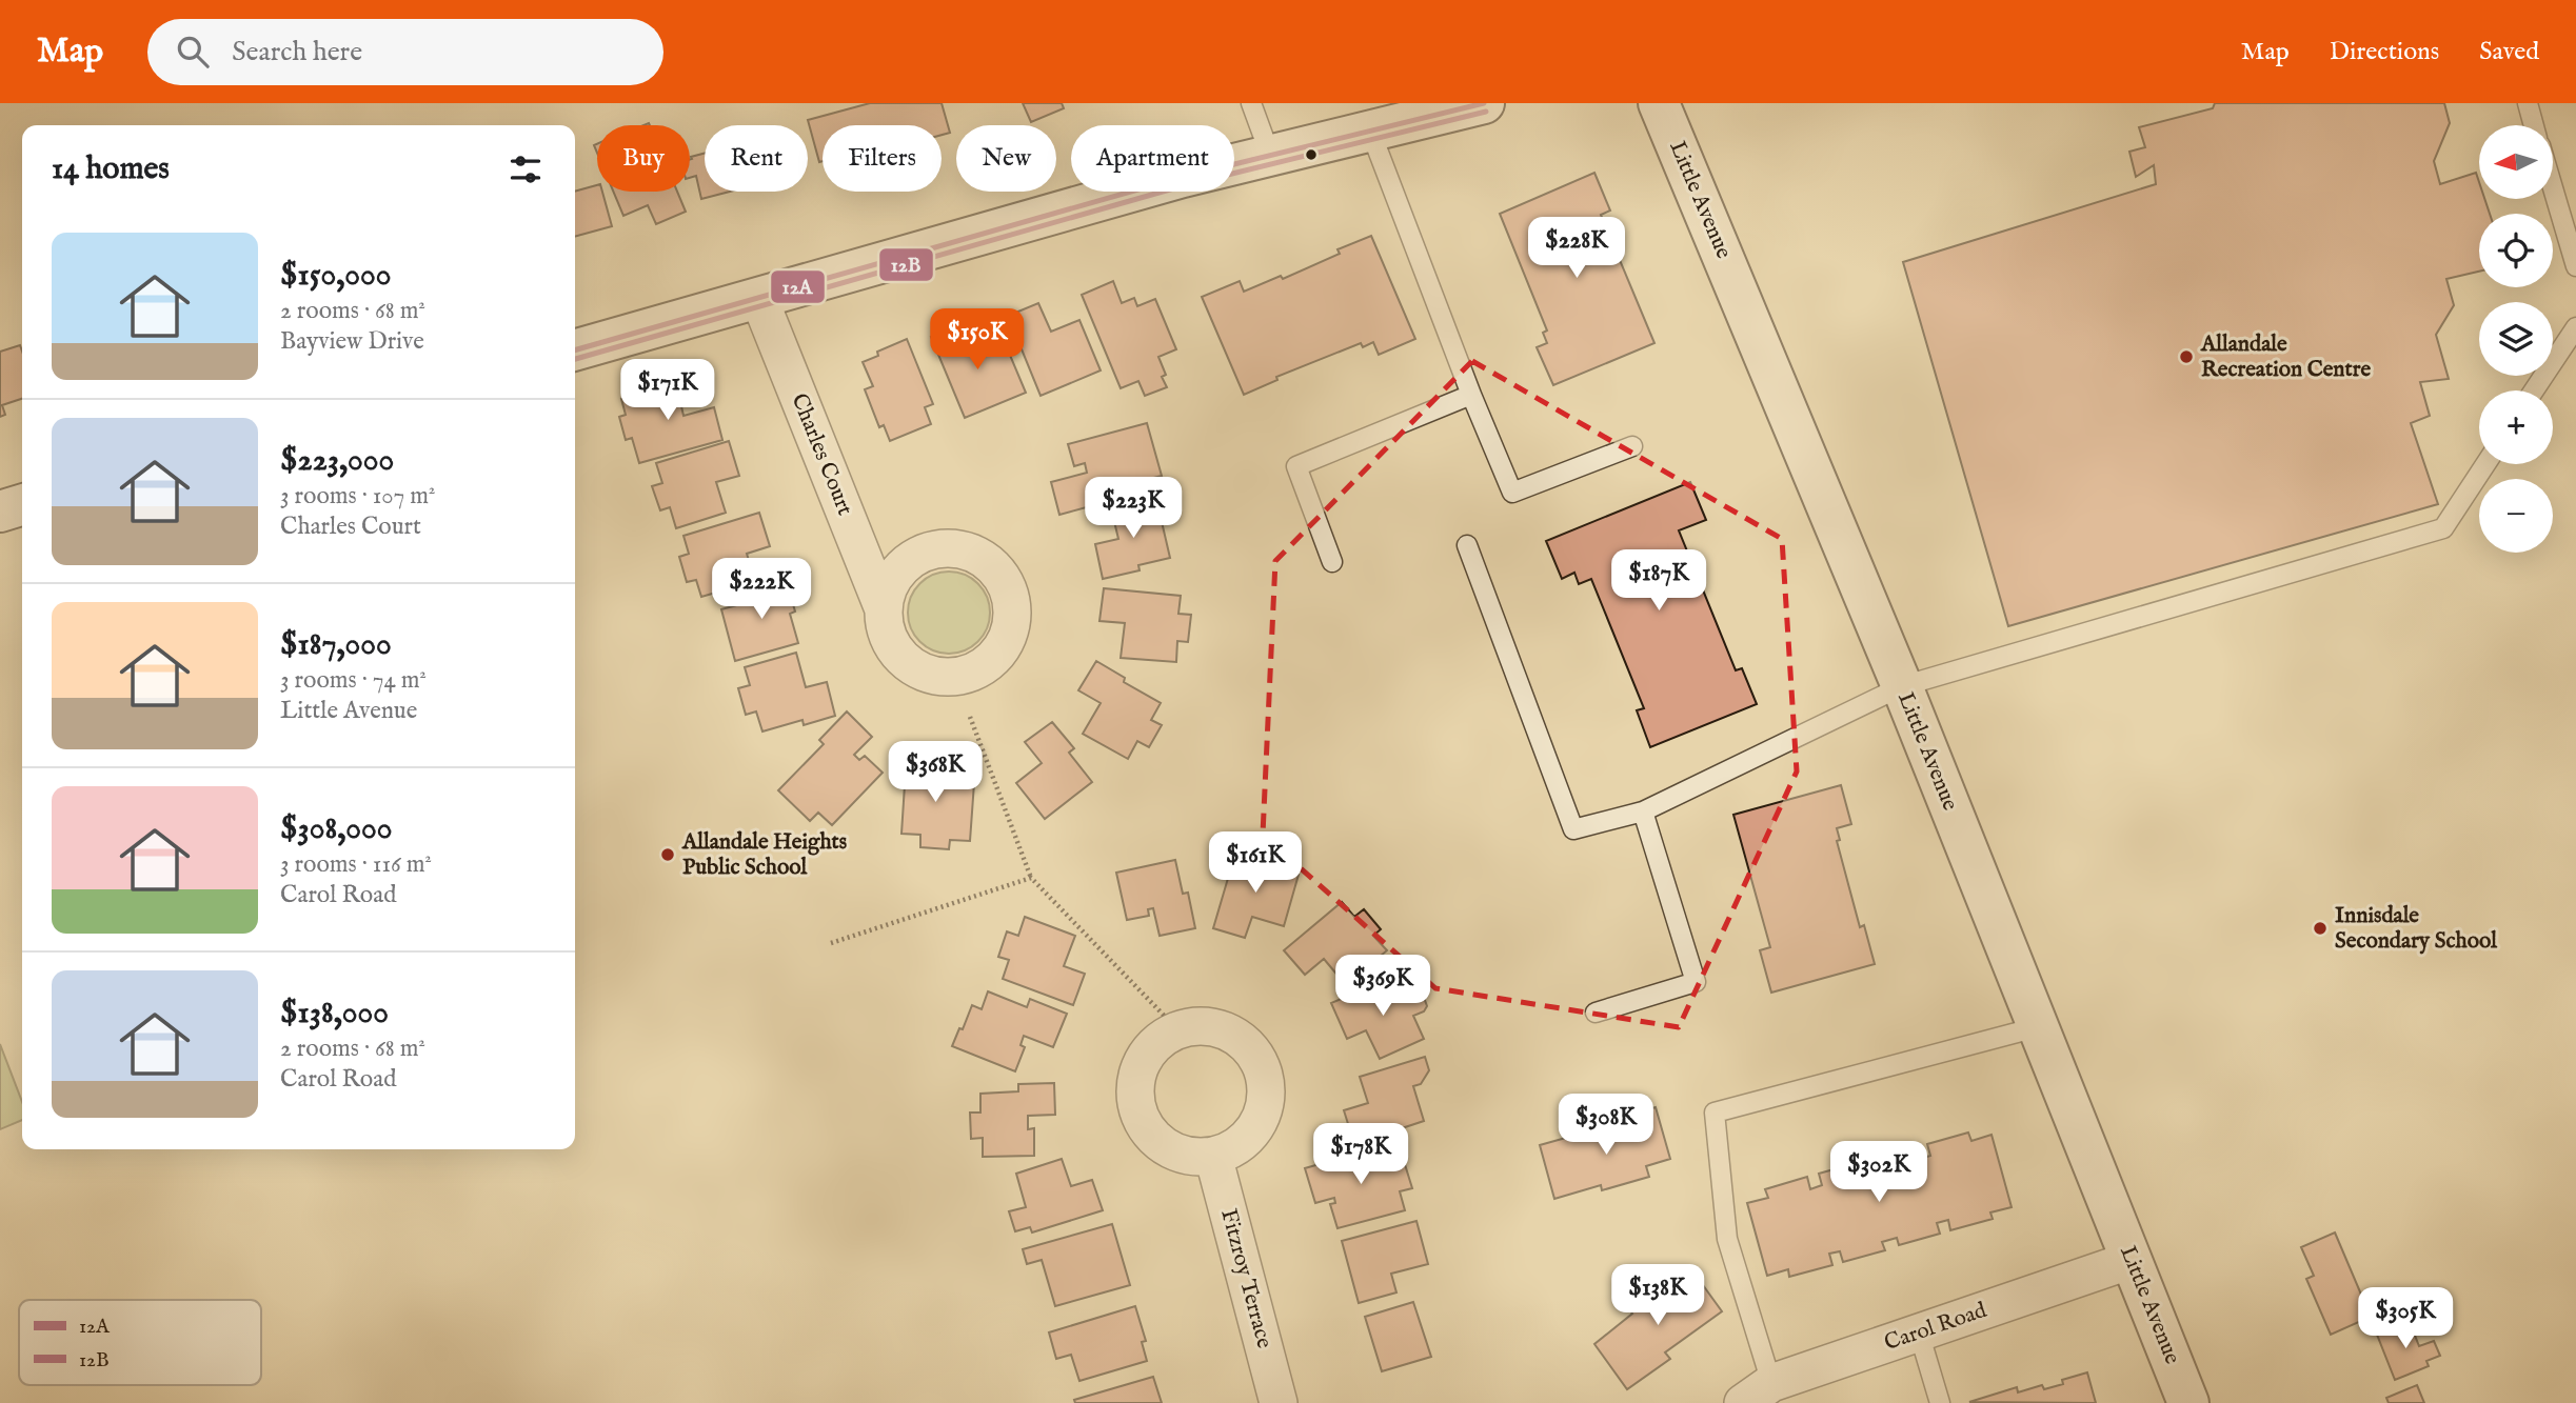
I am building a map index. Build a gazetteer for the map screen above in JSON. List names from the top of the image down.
{
  "streets": {
    "street": [
      "Little Avenue",
      "Charles Court",
      "Fitzroy Terrace",
      "Carol Road"
    ]
  },
  "crossings": [
    ["Little Avenue", "Carol Road"]
  ],
  "places": ["Allandale Recreation Centre", "Allandale Heights Public School", "Innisdale Secondary School"],
  "lines": ["transit line 12A", "transit line 12B"],
  "legend": ["12A", "12B"],
  "north": "left",
  "page": {
    "header": "Map",
    "search": "Search here",
    "nav": ["Map", "Directions", "Saved"],
    "map_buttons": ["+", "−"],
    "chip": [
      "Buy",
      "Rent",
      "Filters",
      "New",
      "Apartment"
    ],
    "heading": "14 homes",
    "list": [
      {
        "name": "$150,000",
        "note": "2 rooms · 68 m² · Bayview Drive"
      },
      {
        "name": "$223,000",
        "note": "3 rooms · 107 m² · Charles Court"
      },
      {
        "name": "$187,000",
        "note": "3 rooms · 74 m² · Little Avenue"
      },
      {
        "name": "$308,000",
        "note": "3 rooms · 116 m² · Carol Road"
      },
      {
        "name": "$138,000",
        "note": "2 rooms · 68 m² · Carol Road"
      }
    ],
    "price": [
      "$228K",
      "$150K",
      "$171K",
      "$223K",
      "$187K",
      "$222K",
      "$368K",
      "$161K",
      "$369K",
      "$308K",
      "$178K",
      "$302K",
      "$138K",
      "$305K"
    ]
  }
}
